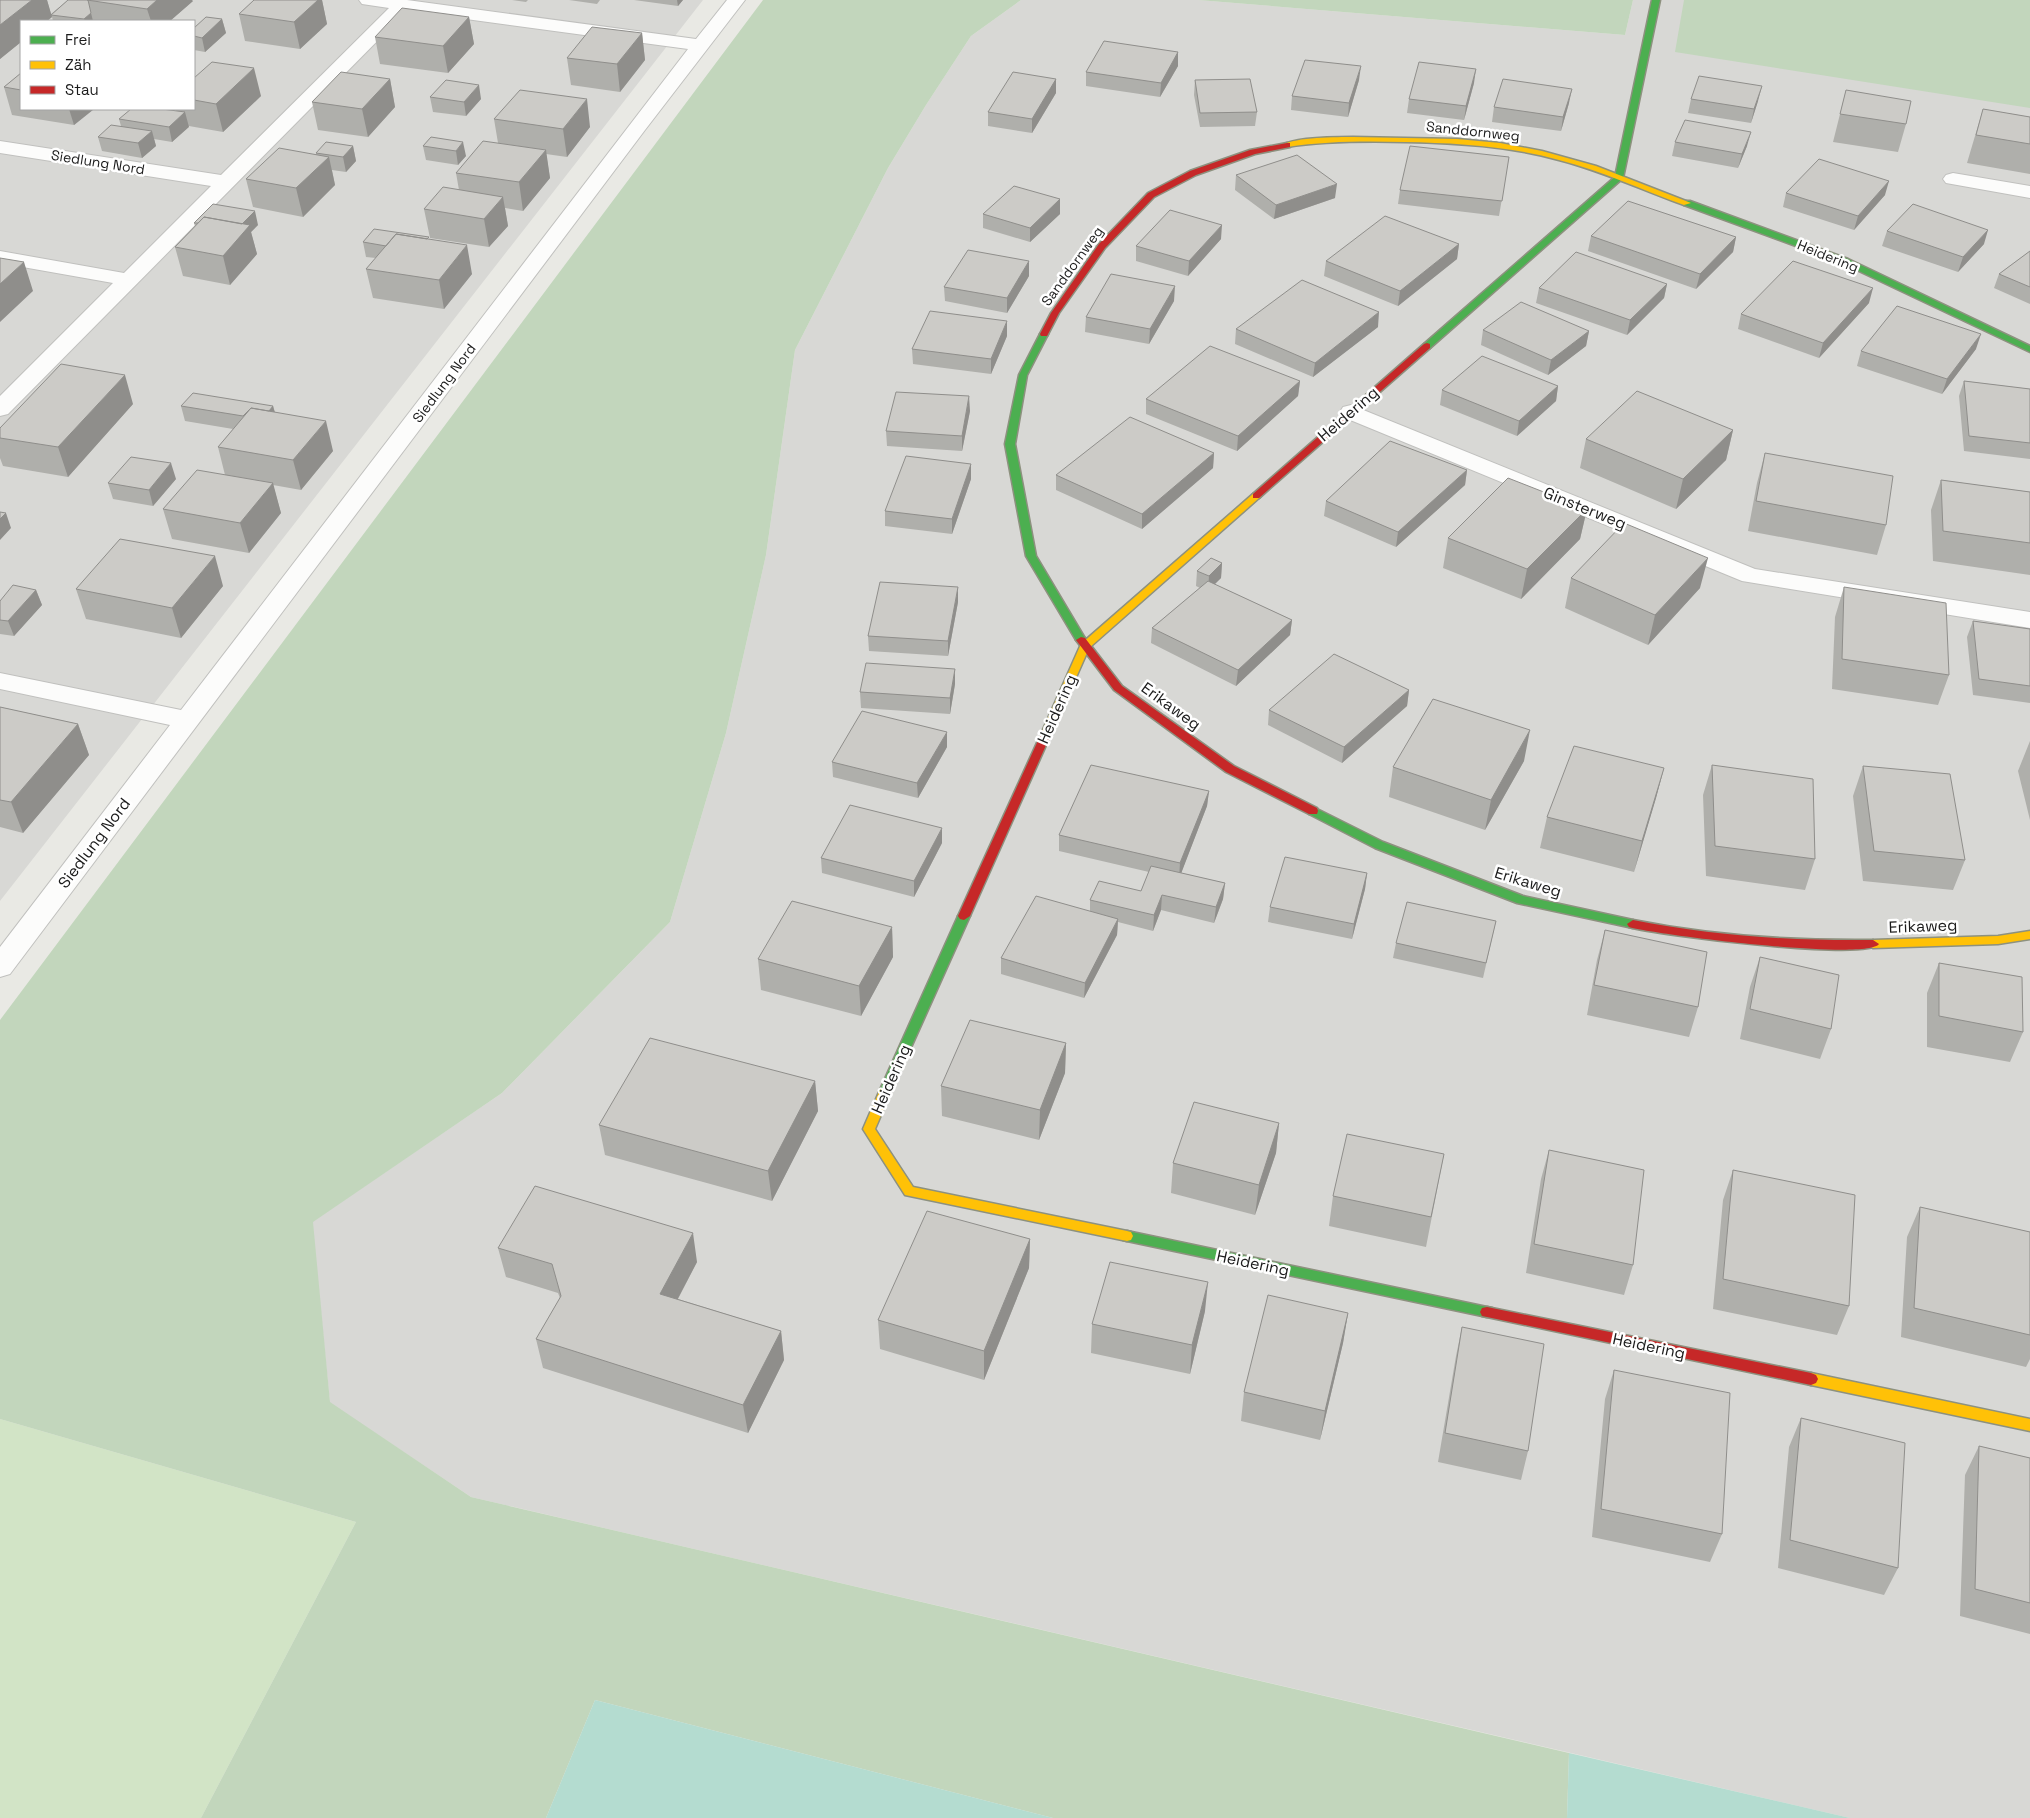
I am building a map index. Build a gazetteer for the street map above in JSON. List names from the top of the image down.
{
  "streets": {
    "street": [
      "Sanddornweg",
      "Siedlung Nord",
      "Heidering",
      "Ginsterweg",
      "Erikaweg"
    ]
  },
  "crossings": [
    ["Sanddornweg", "Heidering"],
    ["Sanddornweg", "Erikaweg"],
    ["Heidering", "Ginsterweg"],
    ["Heidering", "Erikaweg"]
  ],
  "legend": ["Frei", "Zäh", "Stau"]
}
